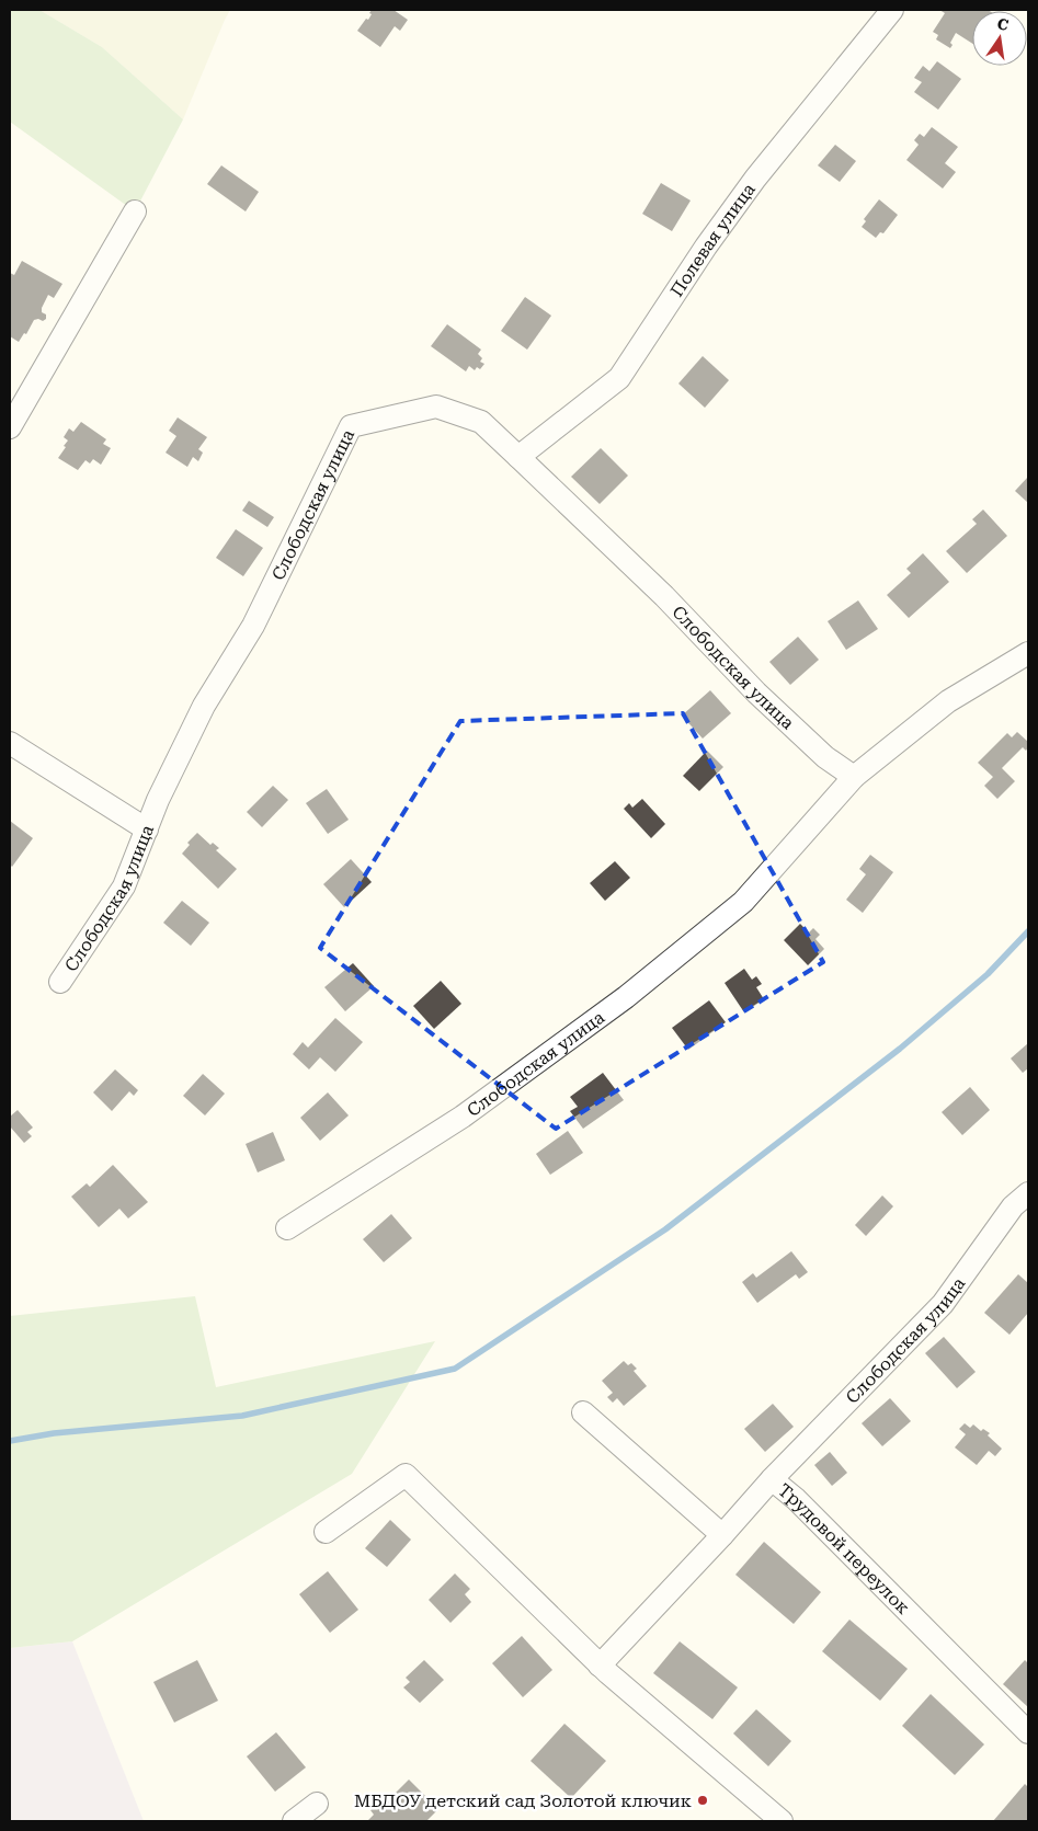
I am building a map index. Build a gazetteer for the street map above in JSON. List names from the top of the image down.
{
  "streets": {
    "street": ["Полевая улица", "Слободская улица", "Трудовой переулок"]
  },
  "crossings": [
    ["Полевая улица", "Слободская улица"],
    ["Слободская улица", "Трудовой переулок"]
  ],
  "places": ["МБДОУ детский сад Золотой ключик"],
  "north": "top"
}
